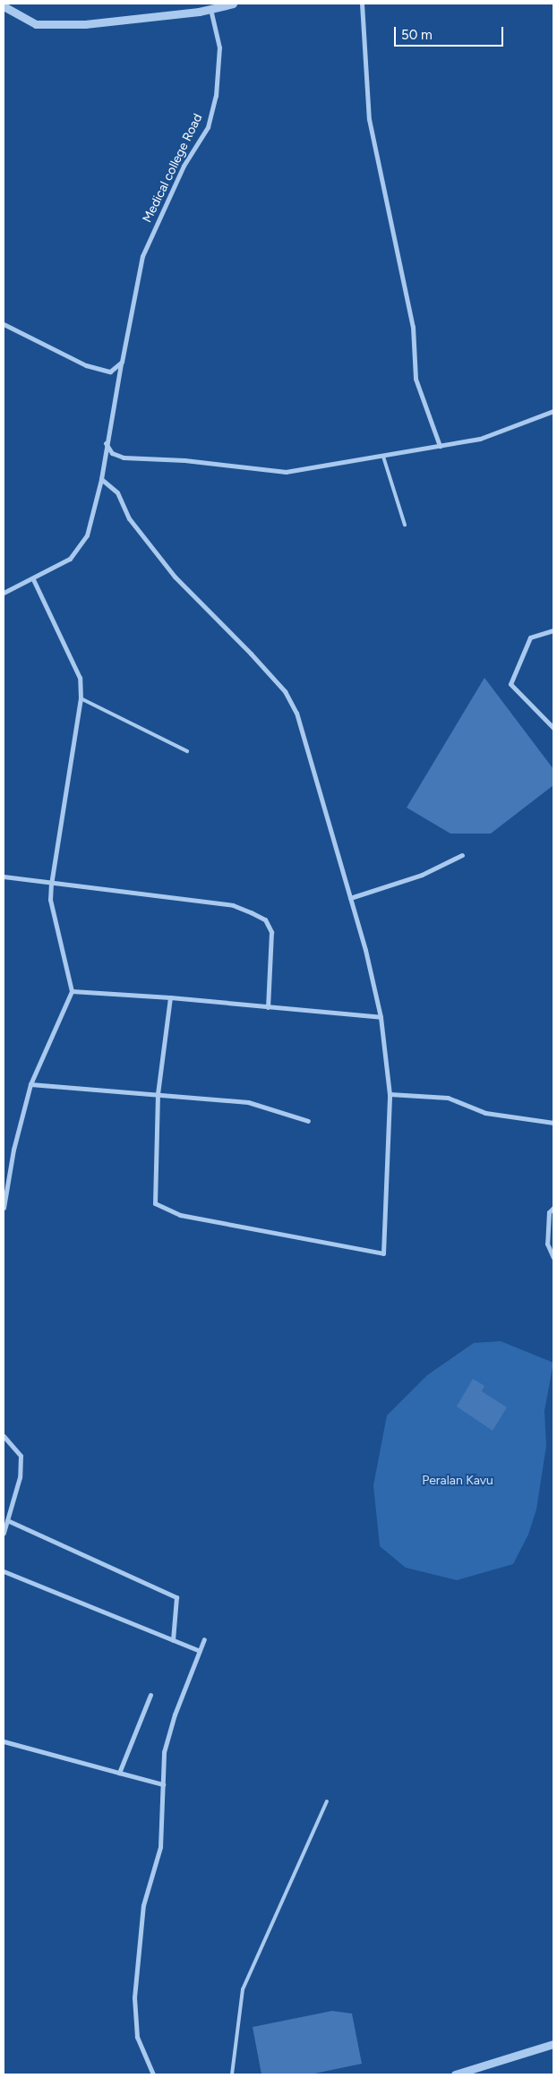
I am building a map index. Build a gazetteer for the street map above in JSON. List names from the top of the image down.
{
  "streets": {
    "street": ["Medical college Road"]
  },
  "parks": ["Peralan Kavu"],
  "scale_bar": "50 m"
}
